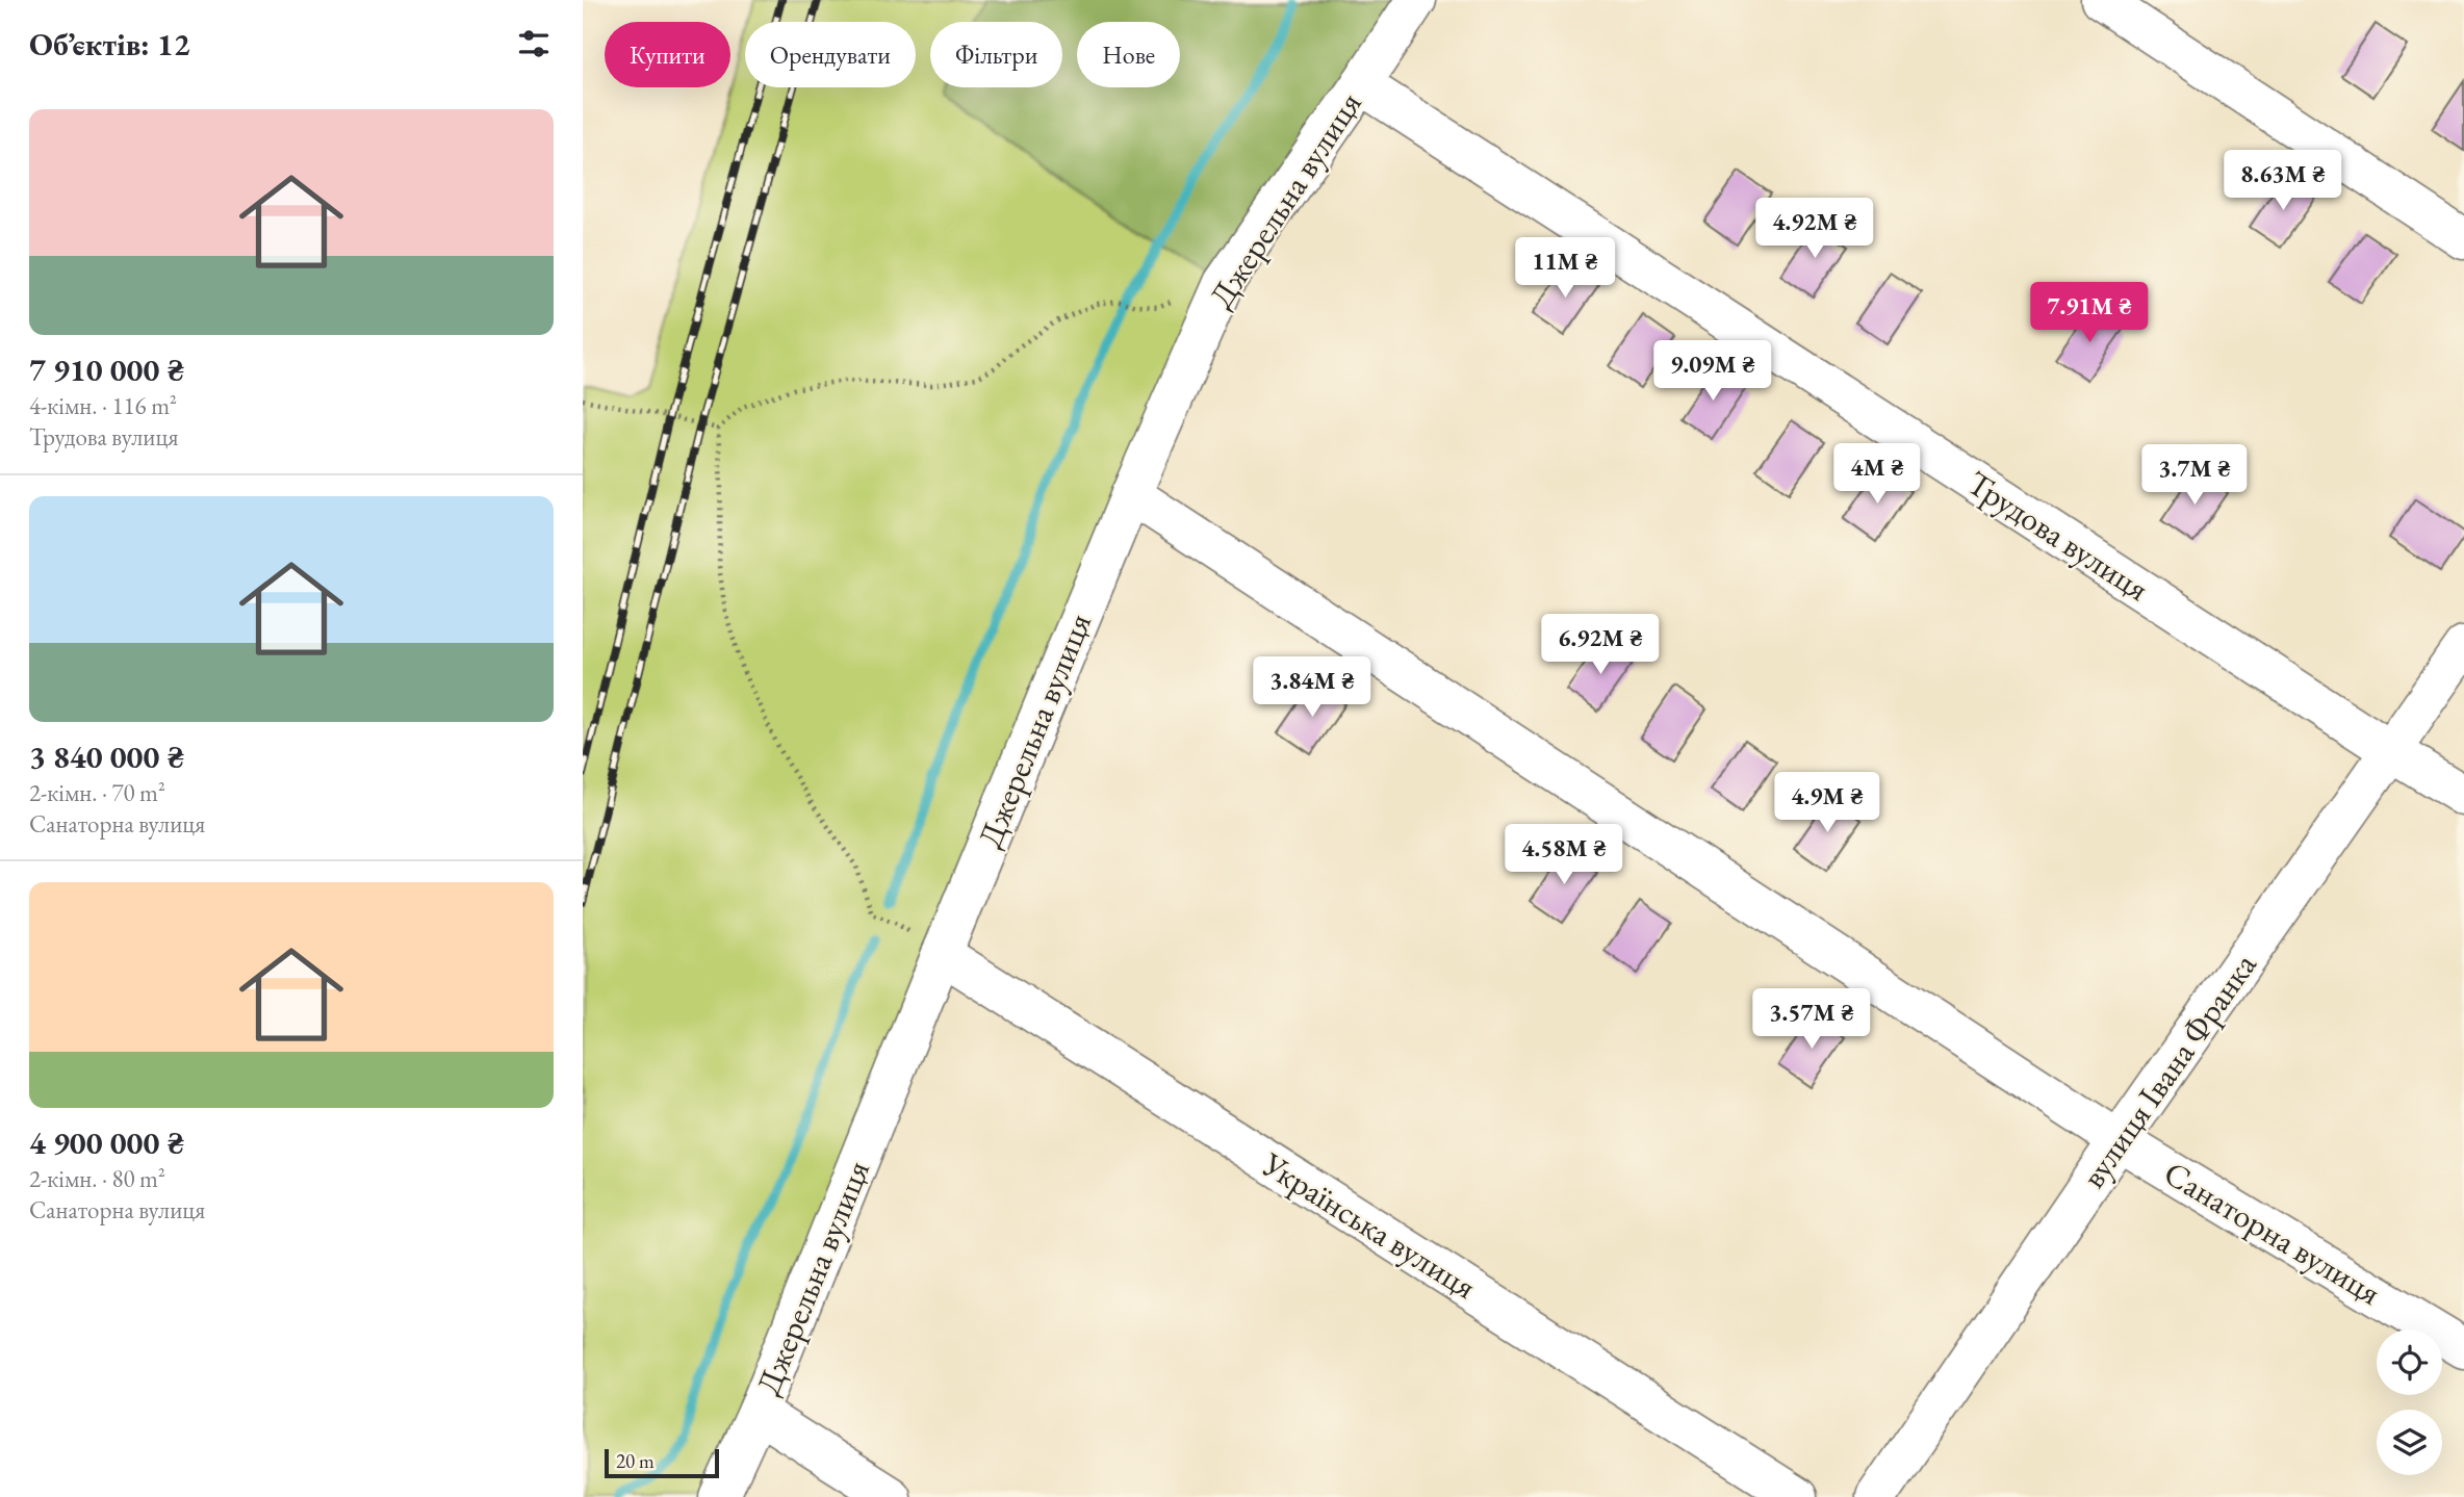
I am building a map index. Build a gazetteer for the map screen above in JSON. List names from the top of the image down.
{
  "streets": {
    "street": [
      "Джерельна вулиця",
      "Трудова вулиця",
      "вулиця Івана Франка",
      "Українська вулиця",
      "Санаторна вулиця"
    ]
  },
  "crossings": [
    ["Джерельна вулиця", "Трудова вулиця"],
    ["Джерельна вулиця", "Українська вулиця"],
    ["Джерельна вулиця", "Санаторна вулиця"],
    ["Трудова вулиця", "вулиця Івана Франка"],
    ["вулиця Івана Франка", "Санаторна вулиця"]
  ],
  "scale_bar": "20 m",
  "page": {
    "heading": "Об’єктів: 12",
    "chip": [
      "Купити",
      "Орендувати",
      "Фільтри",
      "Нове"
    ],
    "list": [
      {
        "name": "7 910 000 ₴",
        "note": "4-кімн. · 116 m² · Трудова вулиця"
      },
      {
        "name": "3 840 000 ₴",
        "note": "2-кімн. · 70 m² · Санаторна вулиця"
      },
      {
        "name": "4 900 000 ₴",
        "note": "2-кімн. · 80 m² · Санаторна вулиця"
      }
    ],
    "price": [
      "8.63M ₴",
      "4.92M ₴",
      "11M ₴",
      "7.91M ₴",
      "9.09M ₴",
      "4M ₴",
      "3.7M ₴",
      "6.92M ₴",
      "3.84M ₴",
      "4.9M ₴",
      "4.58M ₴",
      "3.57M ₴"
    ],
    "scale": "20 m"
  }
}
